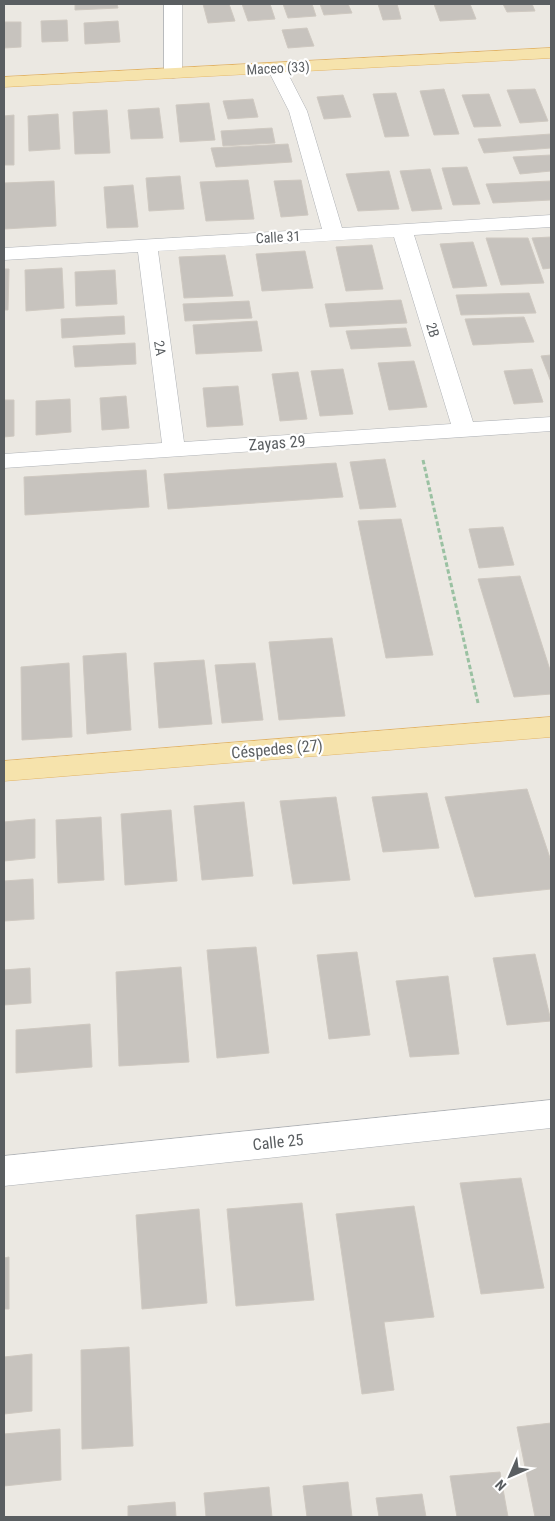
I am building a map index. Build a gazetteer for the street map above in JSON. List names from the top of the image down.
{
  "streets": {
    "main road": ["Maceo (33)", "Céspedes (27)"],
    "street": [
      "Calle 31",
      "2B",
      "2A",
      "Zayas 29",
      "Calle 25"
    ]
  },
  "crossings": [
    ["Calle 31", "2B"],
    ["Calle 31", "2A"],
    ["2B", "Zayas 29"],
    ["2A", "Zayas 29"]
  ],
  "north": "bottom left"
}
